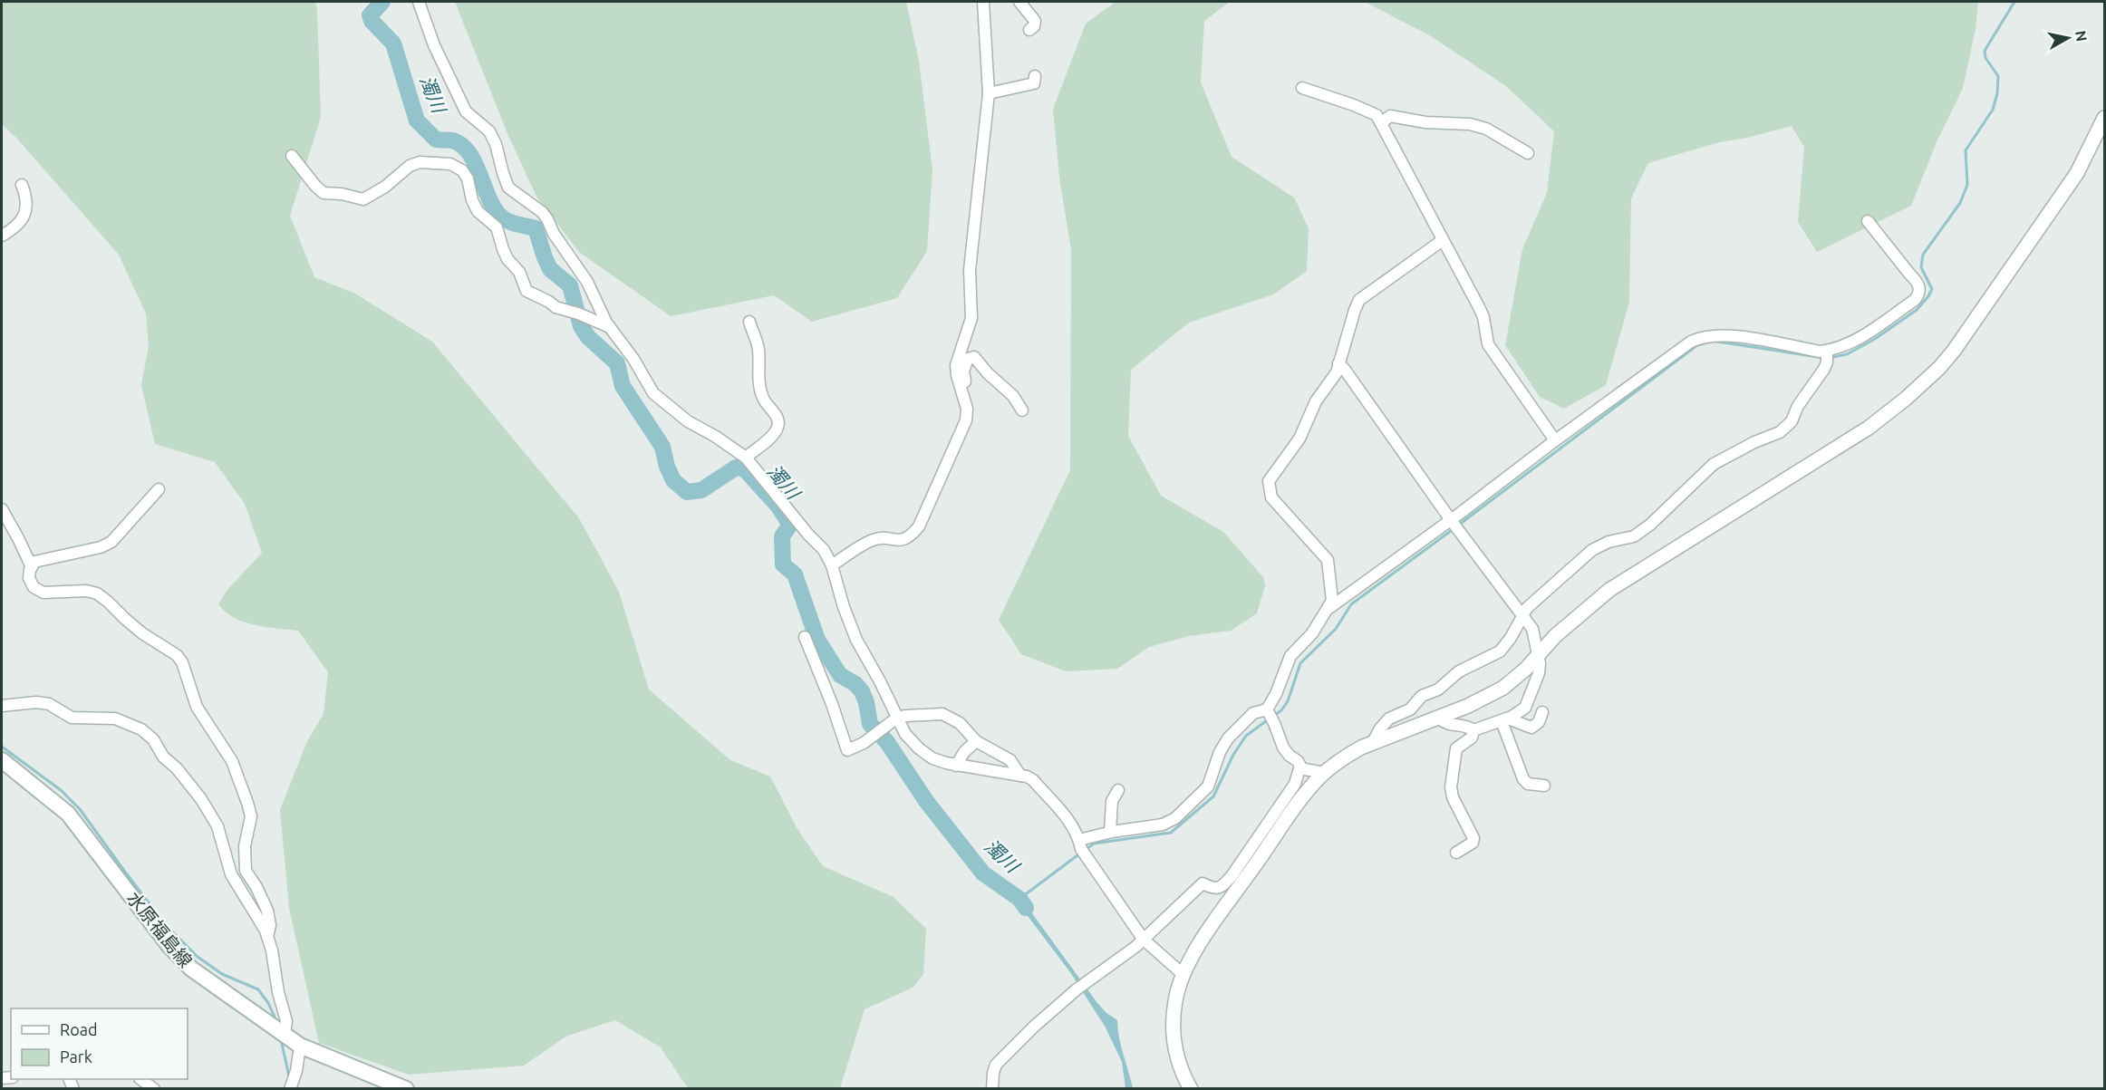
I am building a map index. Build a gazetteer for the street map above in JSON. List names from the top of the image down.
{
  "streets": {
    "main road": ["水原福島線"]
  },
  "water": ["濁川"],
  "legend": ["Road", "Park"],
  "north": "right"
}
